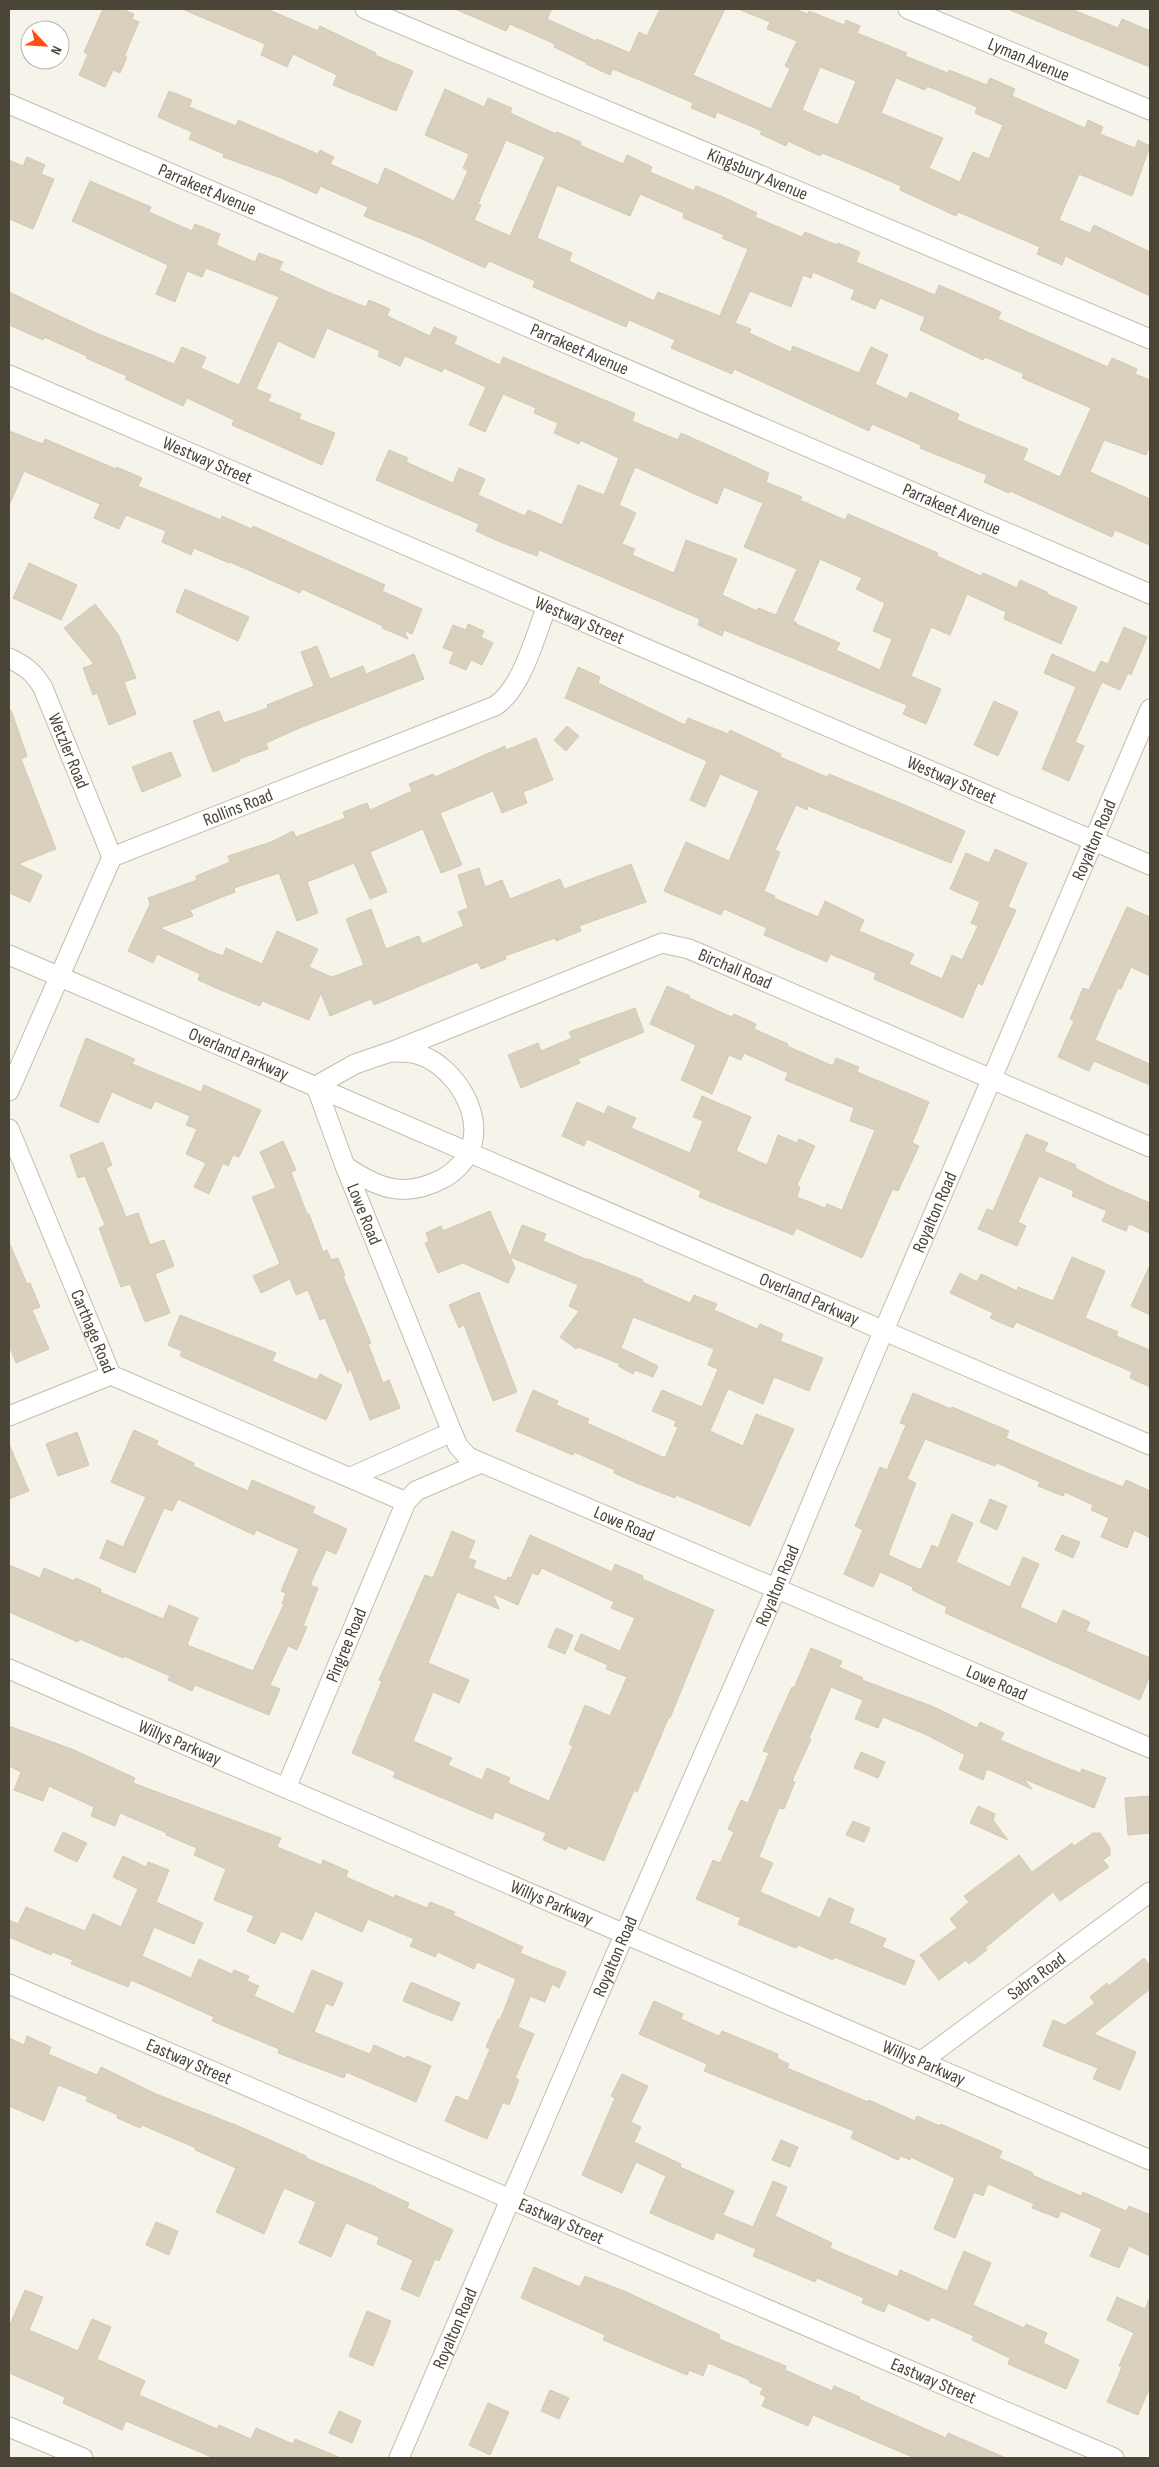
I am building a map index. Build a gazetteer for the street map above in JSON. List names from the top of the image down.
{
  "streets": {
    "street": [
      "Lyman Avenue",
      "Kingsbury Avenue",
      "Parrakeet Avenue",
      "Westway Street",
      "Wetzler Road",
      "Rollins Road",
      "Royalton Road",
      "Birchall Road",
      "Overland Parkway",
      "Lowe Road",
      "Carthage Road",
      "Pingree Road",
      "Willys Parkway",
      "Sabra Road",
      "Eastway Street"
    ]
  },
  "crossings": [
    ["Westway Street", "Rollins Road"],
    ["Westway Street", "Royalton Road"],
    ["Wetzler Road", "Rollins Road"],
    ["Royalton Road", "Birchall Road"],
    ["Royalton Road", "Overland Parkway"],
    ["Royalton Road", "Lowe Road"],
    ["Royalton Road", "Willys Parkway"],
    ["Royalton Road", "Eastway Street"],
    ["Birchall Road", "Overland Parkway"],
    ["Birchall Road", "Lowe Road"],
    ["Overland Parkway", "Lowe Road"],
    ["Lowe Road", "Pingree Road"],
    ["Pingree Road", "Willys Parkway"],
    ["Willys Parkway", "Sabra Road"]
  ],
  "north": "bottom right"
}
